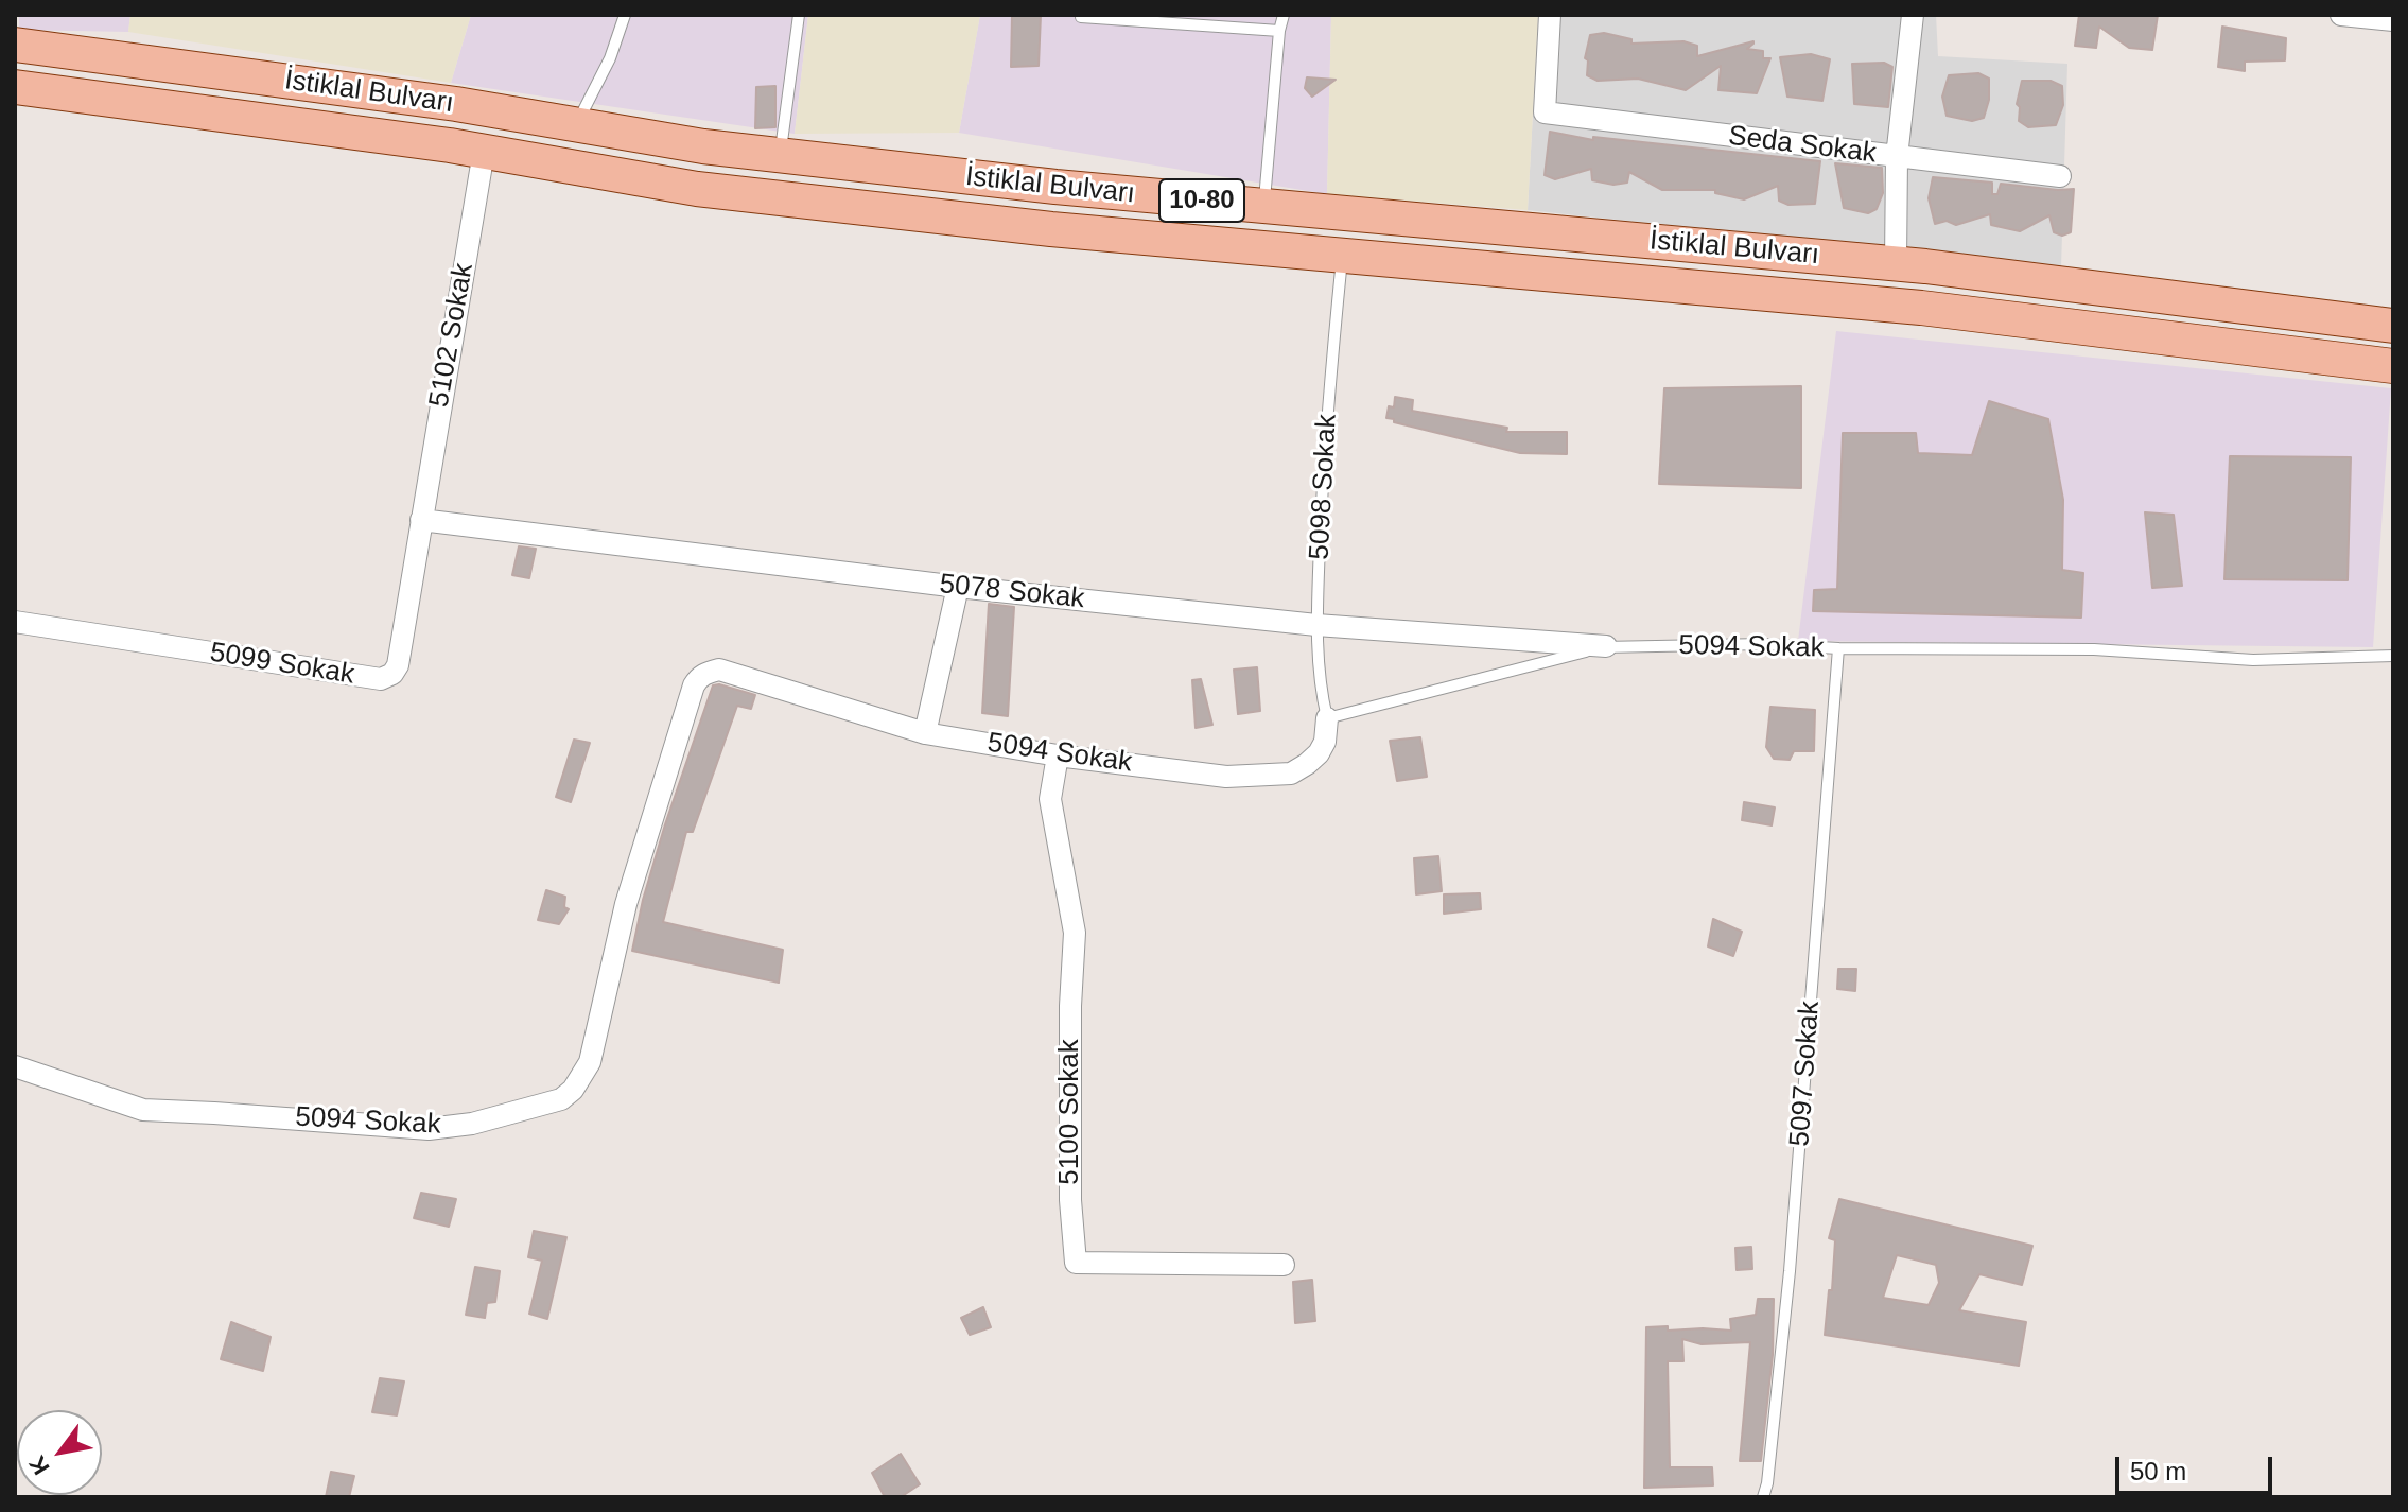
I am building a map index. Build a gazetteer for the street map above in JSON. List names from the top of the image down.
{
  "streets": {
    "main road": ["İstiklal Bulvarı", "10-80"],
    "street": [
      "Seda Sokak",
      "5102 Sokak",
      "5078 Sokak",
      "5094 Sokak",
      "5099 Sokak",
      "5100 Sokak"
    ],
    "lane": ["5098 Sokak", "5097 Sokak"]
  },
  "crossings": [
    ["İstiklal Bulvarı", "5102 Sokak"],
    ["İstiklal Bulvarı", "5098 Sokak"],
    ["5102 Sokak", "5078 Sokak"],
    ["5102 Sokak", "5099 Sokak"],
    ["5098 Sokak", "5078 Sokak"],
    ["5098 Sokak", "5094 Sokak"],
    ["5078 Sokak", "5094 Sokak"],
    ["5078 Sokak", "5099 Sokak"],
    ["5094 Sokak", "5097 Sokak"],
    ["5094 Sokak", "5100 Sokak"]
  ],
  "scale_bar": "50 m",
  "north": "bottom left"
}
